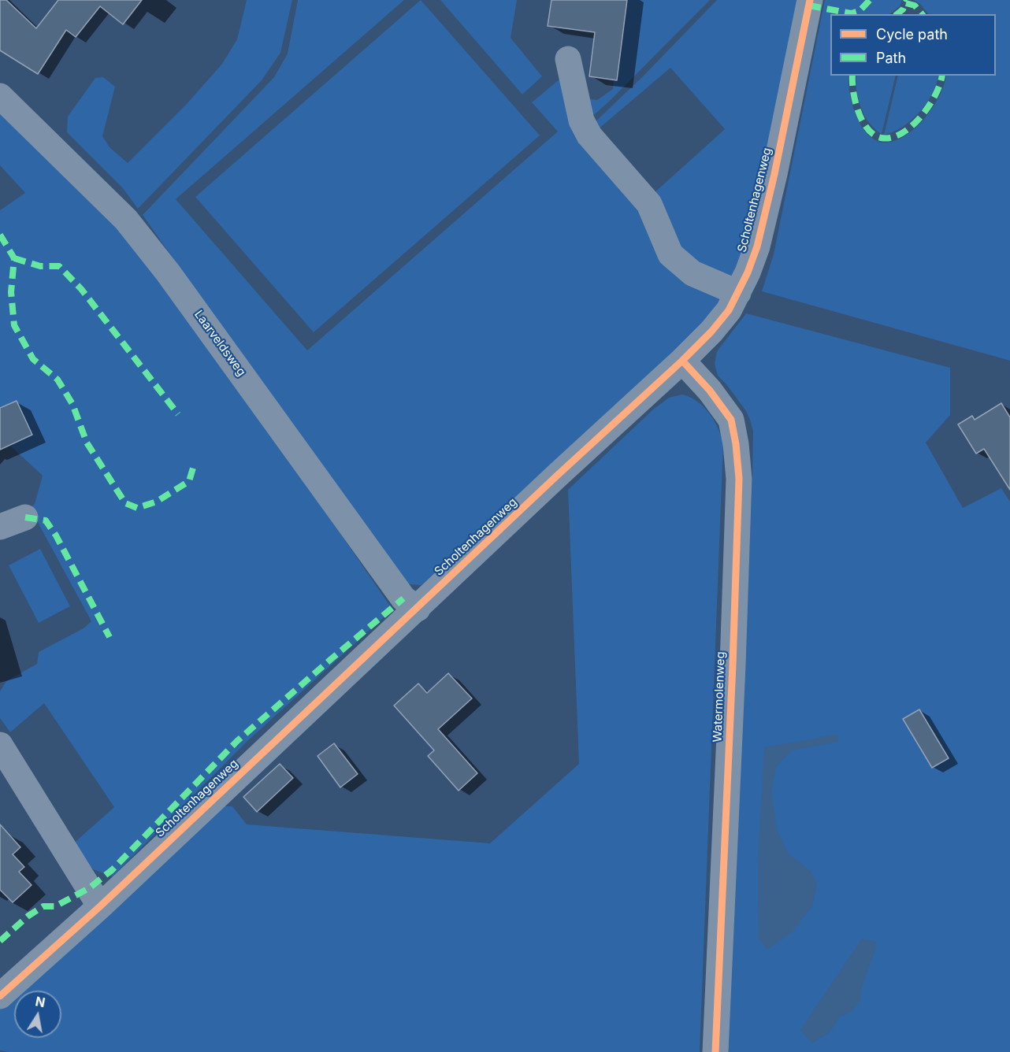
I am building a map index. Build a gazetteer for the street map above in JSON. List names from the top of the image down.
{
  "streets": {
    "street": ["Scholtenhagenweg", "Laarveldsweg", "Watermolenweg"]
  },
  "crossings": [
    ["Scholtenhagenweg", "Laarveldsweg"],
    ["Scholtenhagenweg", "Watermolenweg"]
  ],
  "legend": ["Cycle path", "Path"],
  "north": "top"
}
